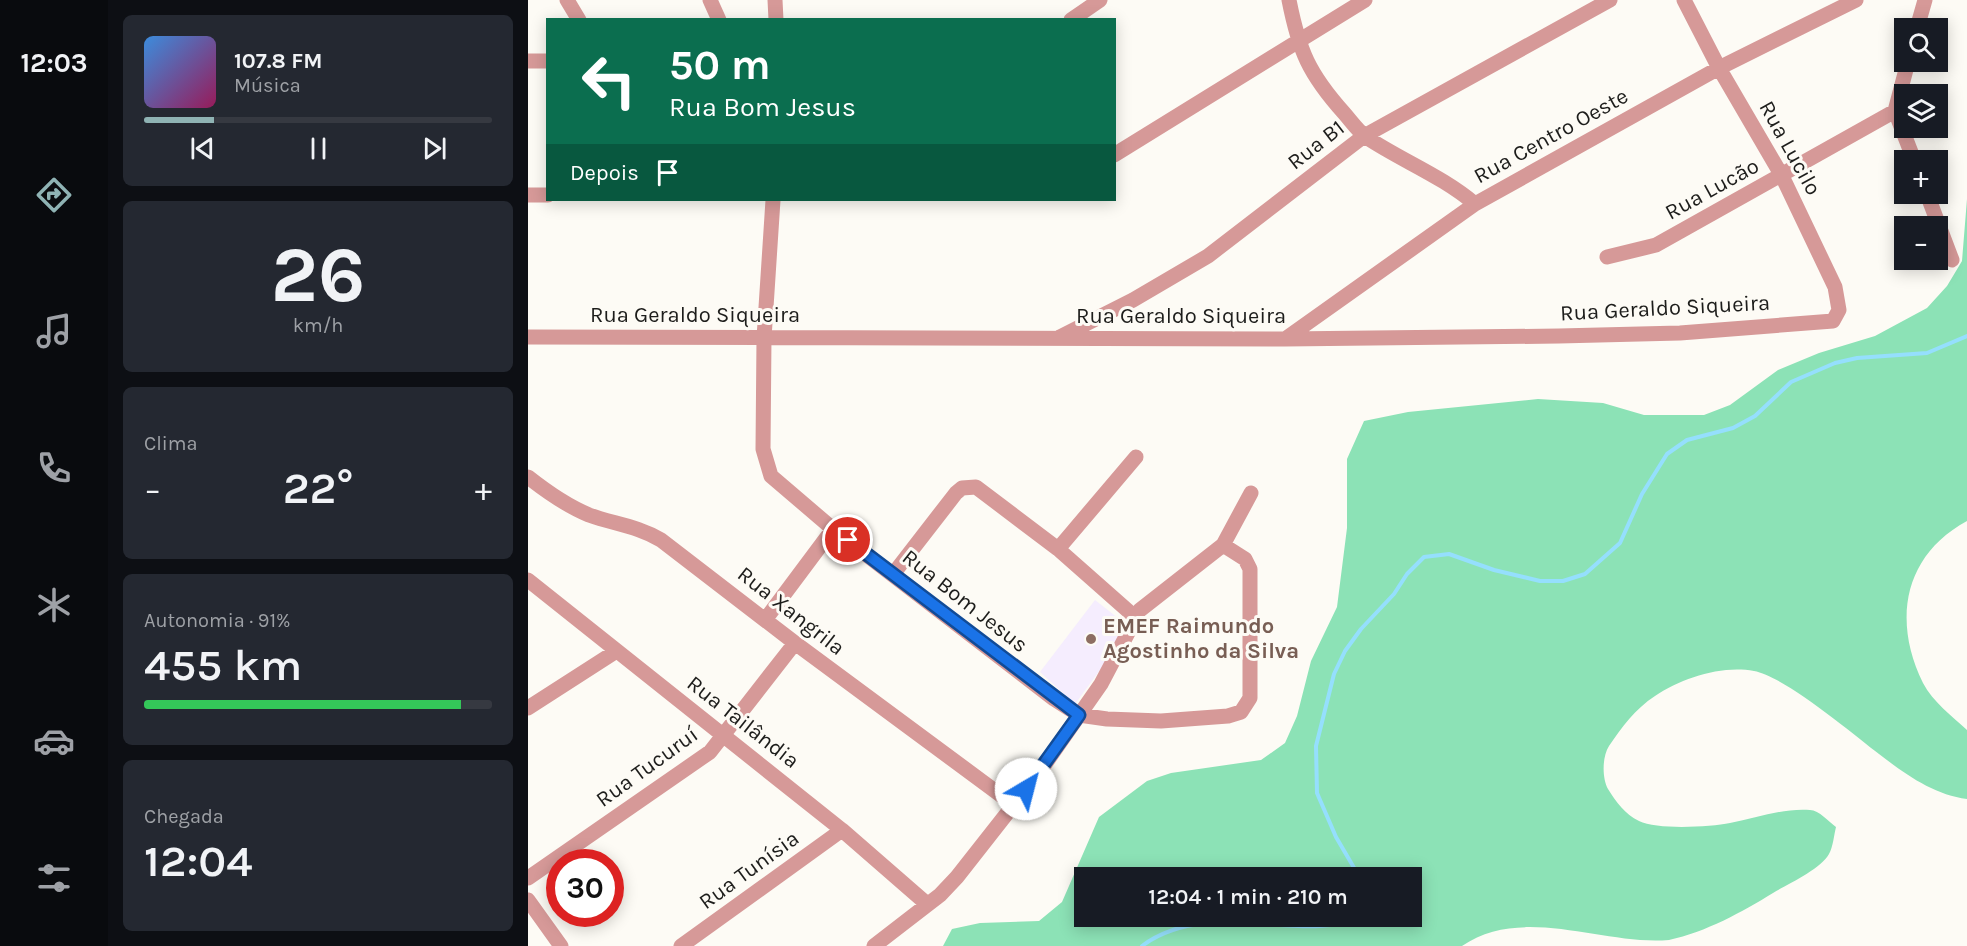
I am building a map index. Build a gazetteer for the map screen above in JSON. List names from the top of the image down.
{
  "streets": {
    "street": [
      "Rua Centro Oeste",
      "Rua B1",
      "Rua Lucilo",
      "Rua Lucão",
      "Rua Geraldo Siqueira",
      "Rua Bom Jesus",
      "Rua Xangrila",
      "Rua Tailândia",
      "Rua Tucuruí",
      "Rua Tunísia"
    ]
  },
  "crossings": [
    ["Rua Centro Oeste", "Rua Lucilo"],
    ["Rua Centro Oeste", "Rua Geraldo Siqueira"],
    ["Rua B1", "Rua Geraldo Siqueira"],
    ["Rua Lucilo", "Rua Lucão"],
    ["Rua Lucilo", "Rua Geraldo Siqueira"],
    ["Rua Geraldo Siqueira", "Rua Bom Jesus"],
    ["Rua Xangrila", "Rua Tucuruí"],
    ["Rua Tailândia", "Rua Tucuruí"],
    ["Rua Tailândia", "Rua Tunísia"]
  ],
  "places": ["EMEF Raimundo Agostinho da Silva"],
  "page": {
    "tabs": "12:03",
    "map_buttons": ["+", "−"],
    "turn": ["50 m", "Rua Bom Jesus"],
    "song": ["107.8 FM", "Música"],
    "then": "Depois",
    "tile": [
      ["26", "km/h"],
      "Clima",
      ["Autonomia · 91%", "455 km"],
      ["Chegada", "12:04"]
    ],
    "heat": ["−", "22°", "+"],
    "limit": "30",
    "trip": "12:04 · 1 min · 210 m"
  }
}
